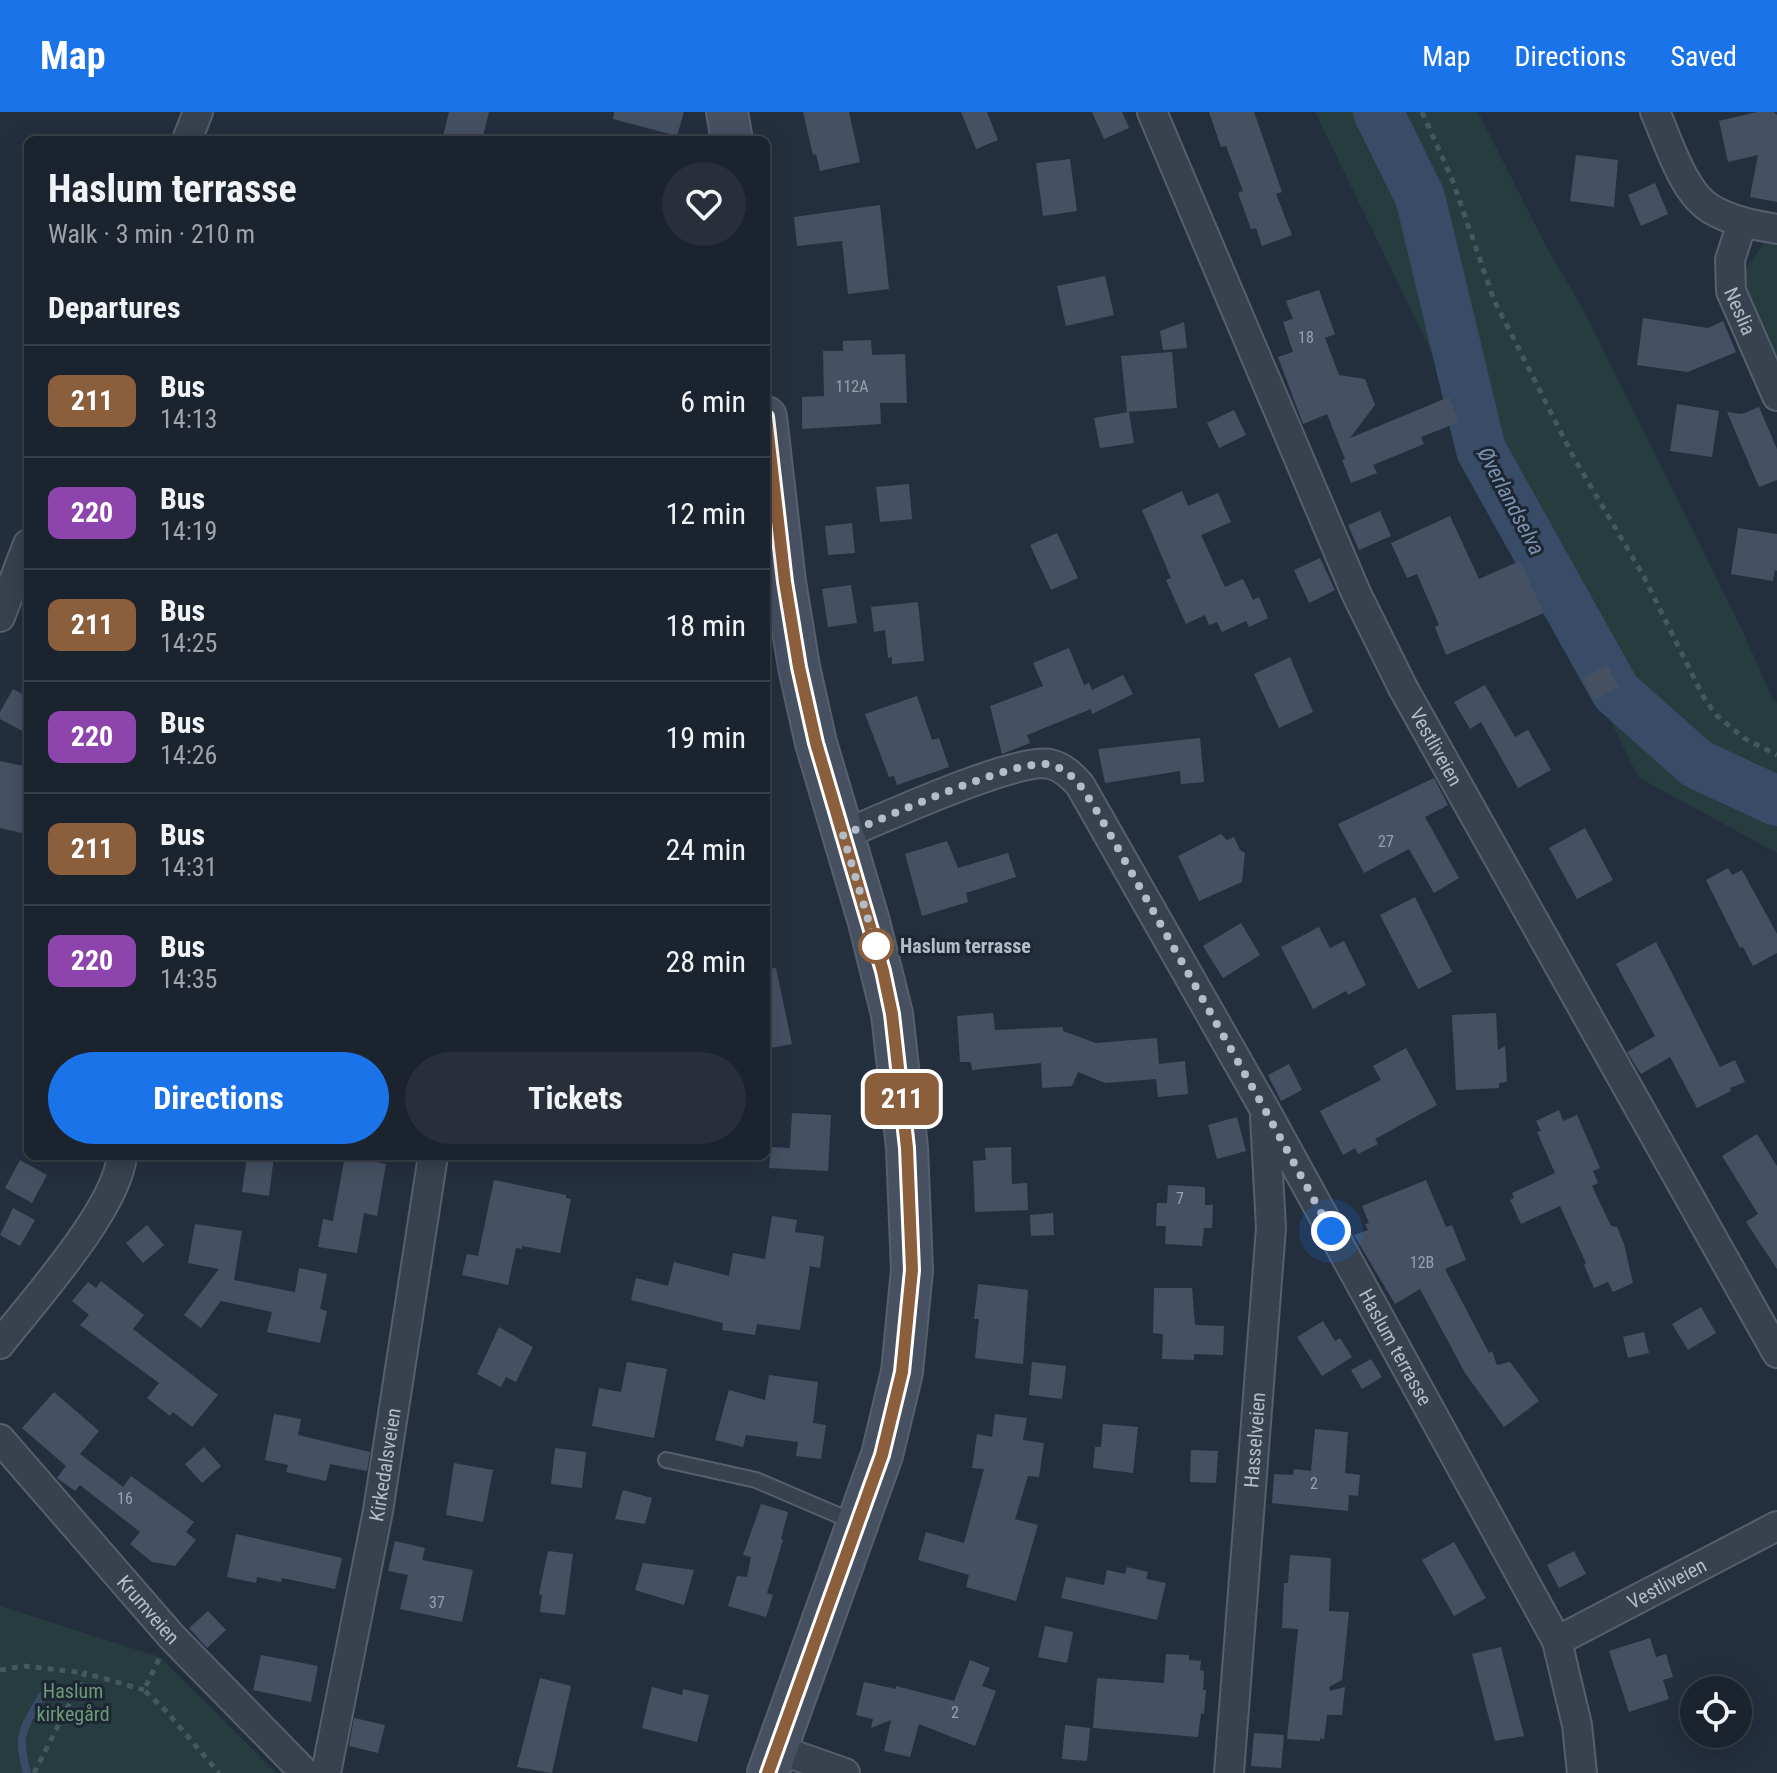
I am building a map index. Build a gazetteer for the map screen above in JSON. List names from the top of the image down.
{
  "streets": {
    "street": [
      "Neslia",
      "Vestliveien",
      "Haslum terrasse",
      "Hasselveien",
      "Kirkedalsveien",
      "Krumveien"
    ]
  },
  "crossings": [
    ["Vestliveien", "Haslum terrasse"],
    ["Haslum terrasse", "Hasselveien"]
  ],
  "water": ["Øverlandselva"],
  "parks": ["Haslum kirkegård"],
  "places": ["Haslum terrasse"],
  "lines": ["bus line 211"],
  "house_numbers": [
    "18",
    "112A",
    "27",
    "7",
    "12B",
    "2",
    "16",
    "37",
    "2"
  ],
  "page": {
    "header": "Map",
    "nav": ["Map", "Directions", "Saved"],
    "on_map": "211",
    "heading": [
      ["Haslum terrasse", "Walk · 3 min · 210 m"],
      "Departures"
    ],
    "list": [
      {
        "mark": "211",
        "name": "Bus",
        "note": "14:13",
        "value": "6 min"
      },
      {
        "mark": "220",
        "name": "Bus",
        "note": "14:19",
        "value": "12 min"
      },
      {
        "mark": "211",
        "name": "Bus",
        "note": "14:25",
        "value": "18 min"
      },
      {
        "mark": "220",
        "name": "Bus",
        "note": "14:26",
        "value": "19 min"
      },
      {
        "mark": "211",
        "name": "Bus",
        "note": "14:31",
        "value": "24 min"
      },
      {
        "mark": "220",
        "name": "Bus",
        "note": "14:35",
        "value": "28 min"
      }
    ],
    "buttons": ["Directions", "Tickets"]
  }
}
